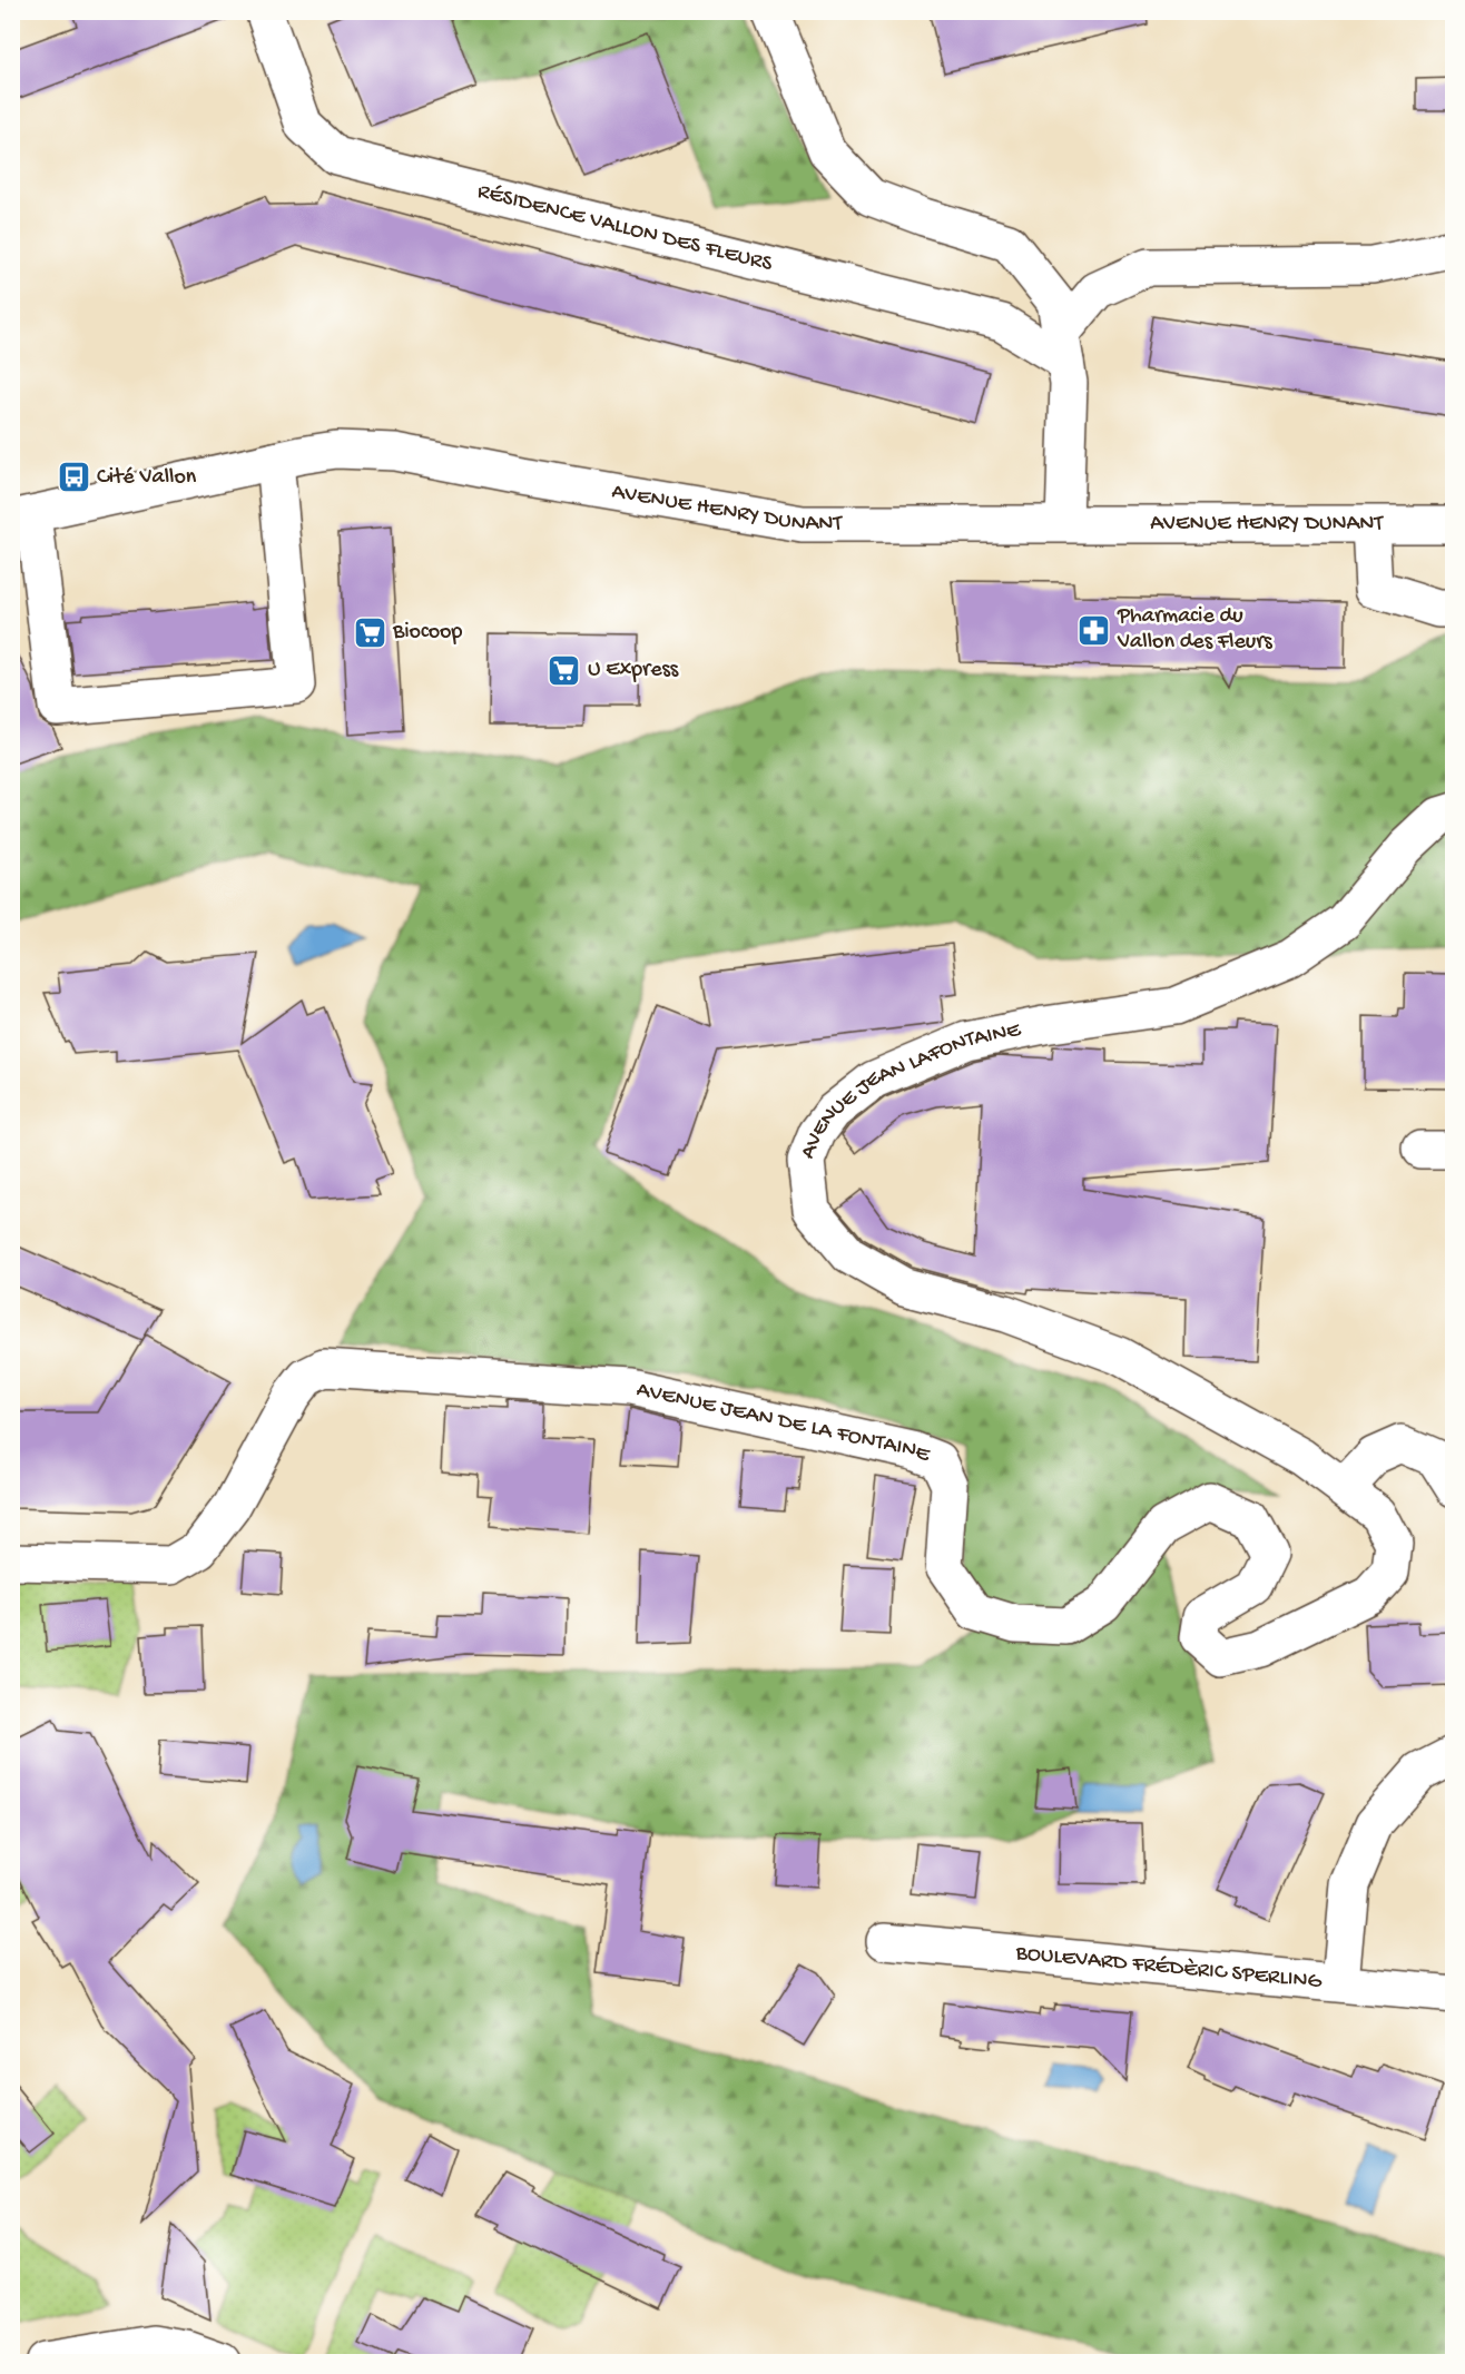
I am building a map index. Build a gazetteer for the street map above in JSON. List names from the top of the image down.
{
  "streets": {
    "street": [
      "RÉSIDENCE VALLON DES FLEURS",
      "AVENUE HENRY DUNANT",
      "AVENUE JEAN LAFONTAINE",
      "AVENUE JEAN DE LA FONTAINE",
      "BOULEVARD FRÉDÈRIC SPERLING"
    ]
  },
  "crossings": [
    ["AVENUE JEAN LAFONTAINE", "AVENUE JEAN DE LA FONTAINE"]
  ],
  "places": {
    "bus stop": ["Cité Vallon"],
    "pharmacy": ["Pharmacie du Vallon des Fleurs"],
    "supermarket": ["Biocoop", "U Express"]
  }
}
